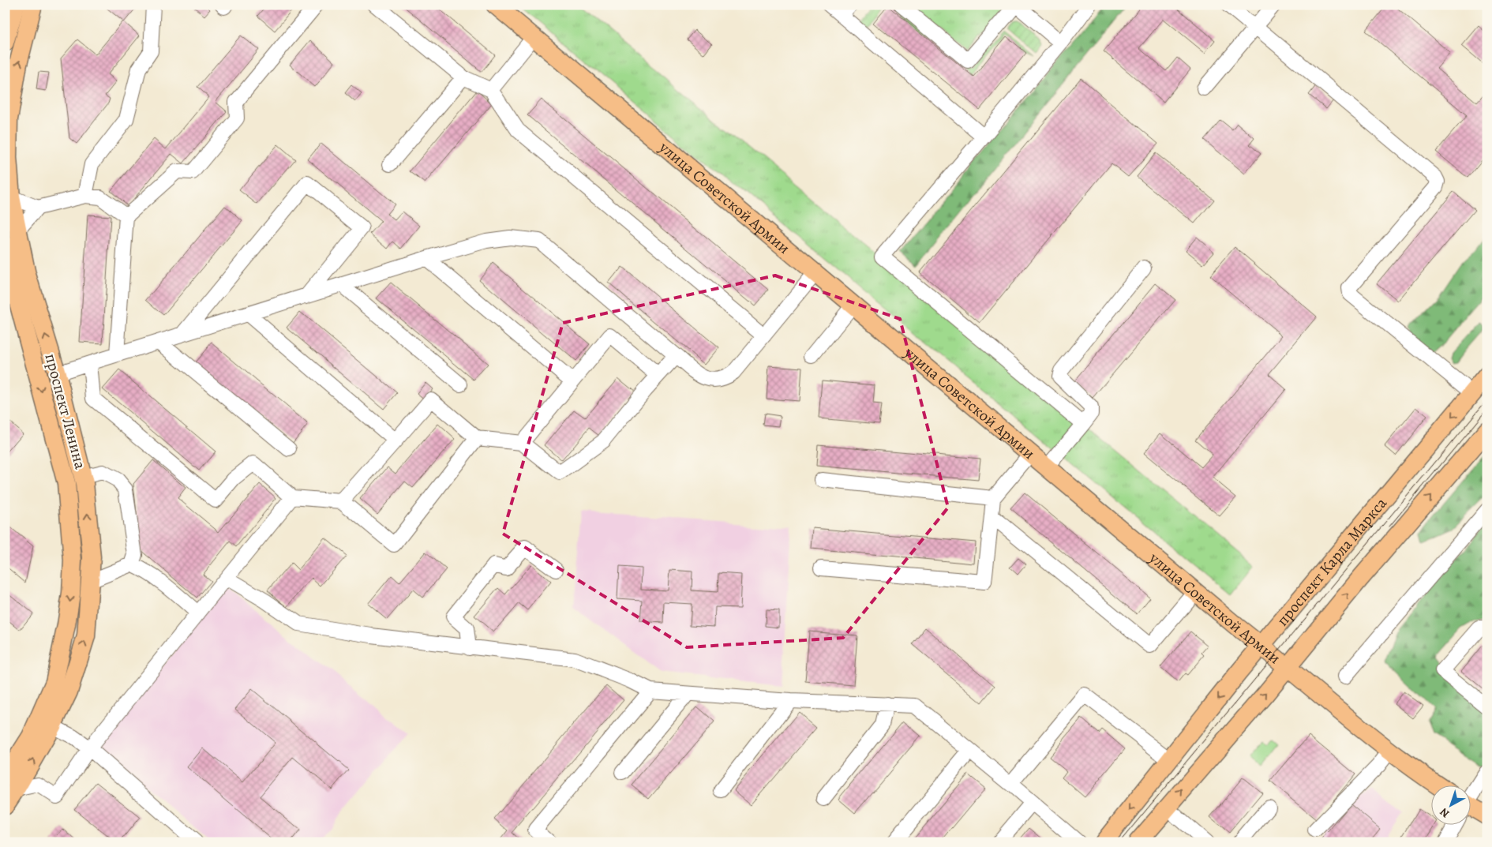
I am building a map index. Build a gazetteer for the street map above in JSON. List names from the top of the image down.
{
  "streets": {
    "main road": ["улица Советской Армии", "проспект Ленина", "проспект Карла Маркса"]
  },
  "crossings": [
    ["улица Советской Армии", "проспект Карла Маркса"]
  ],
  "north": "bottom left"
}
